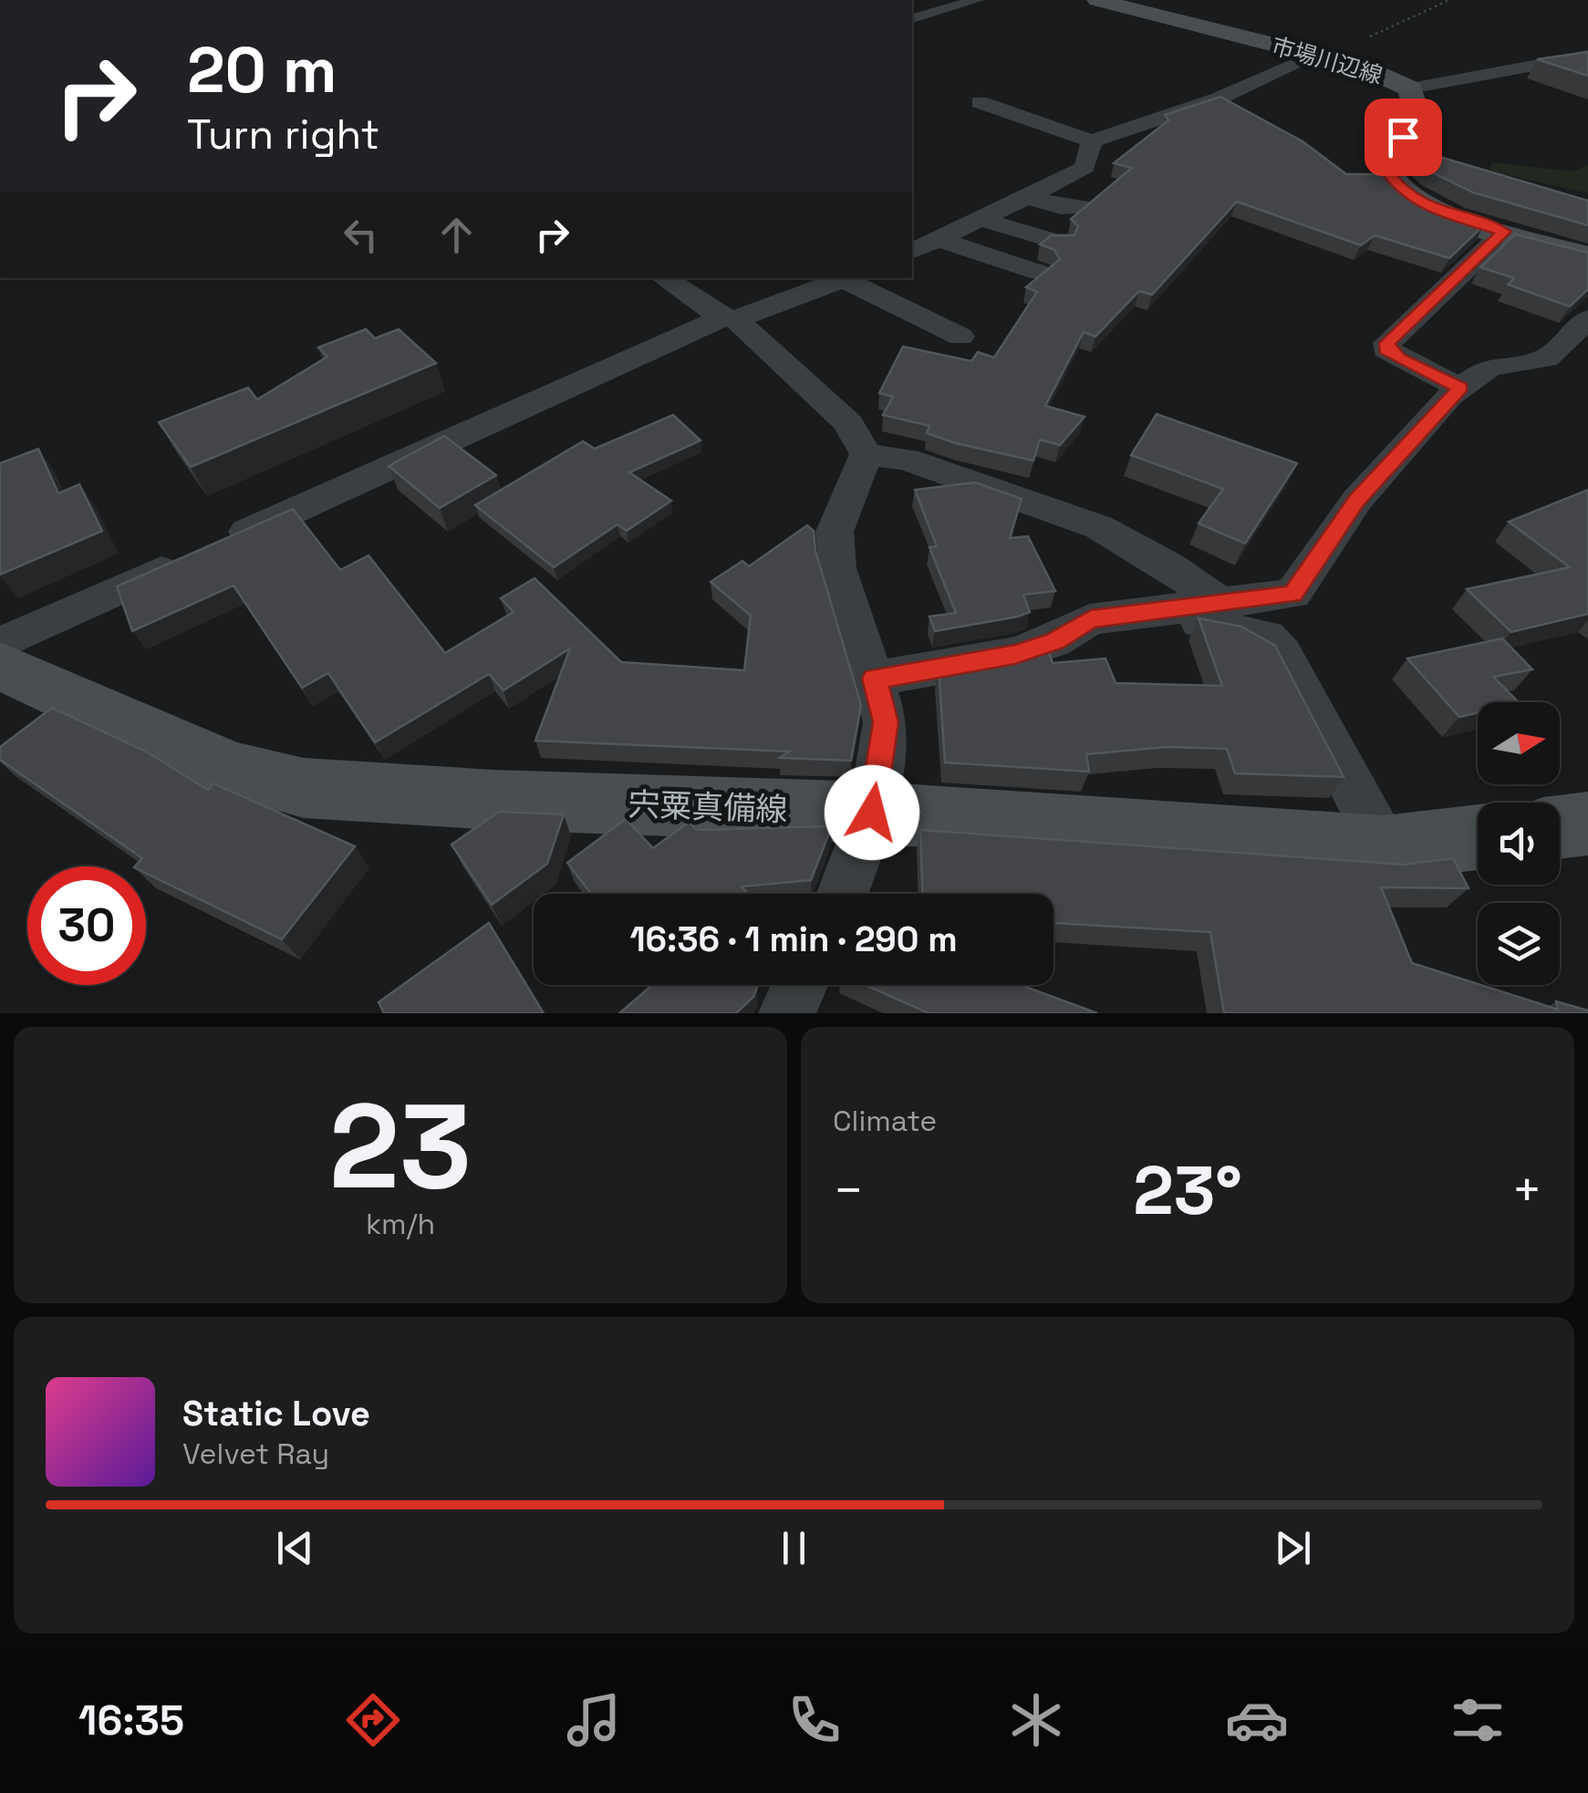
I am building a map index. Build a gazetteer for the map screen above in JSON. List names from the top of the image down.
{
  "streets": {
    "main road": ["市場川辺線", "宍粟真備線"]
  },
  "north": "right",
  "page": {
    "turn": ["20 m", "Turn right"],
    "limit": "30",
    "trip": "16:36 · 1 min · 290 m",
    "tile": [
      ["23", "km/h"],
      "Climate"
    ],
    "heat": ["−", "23°", "+"],
    "song": ["Static Love", "Velvet Ray"],
    "tabs": "16:35"
  }
}
